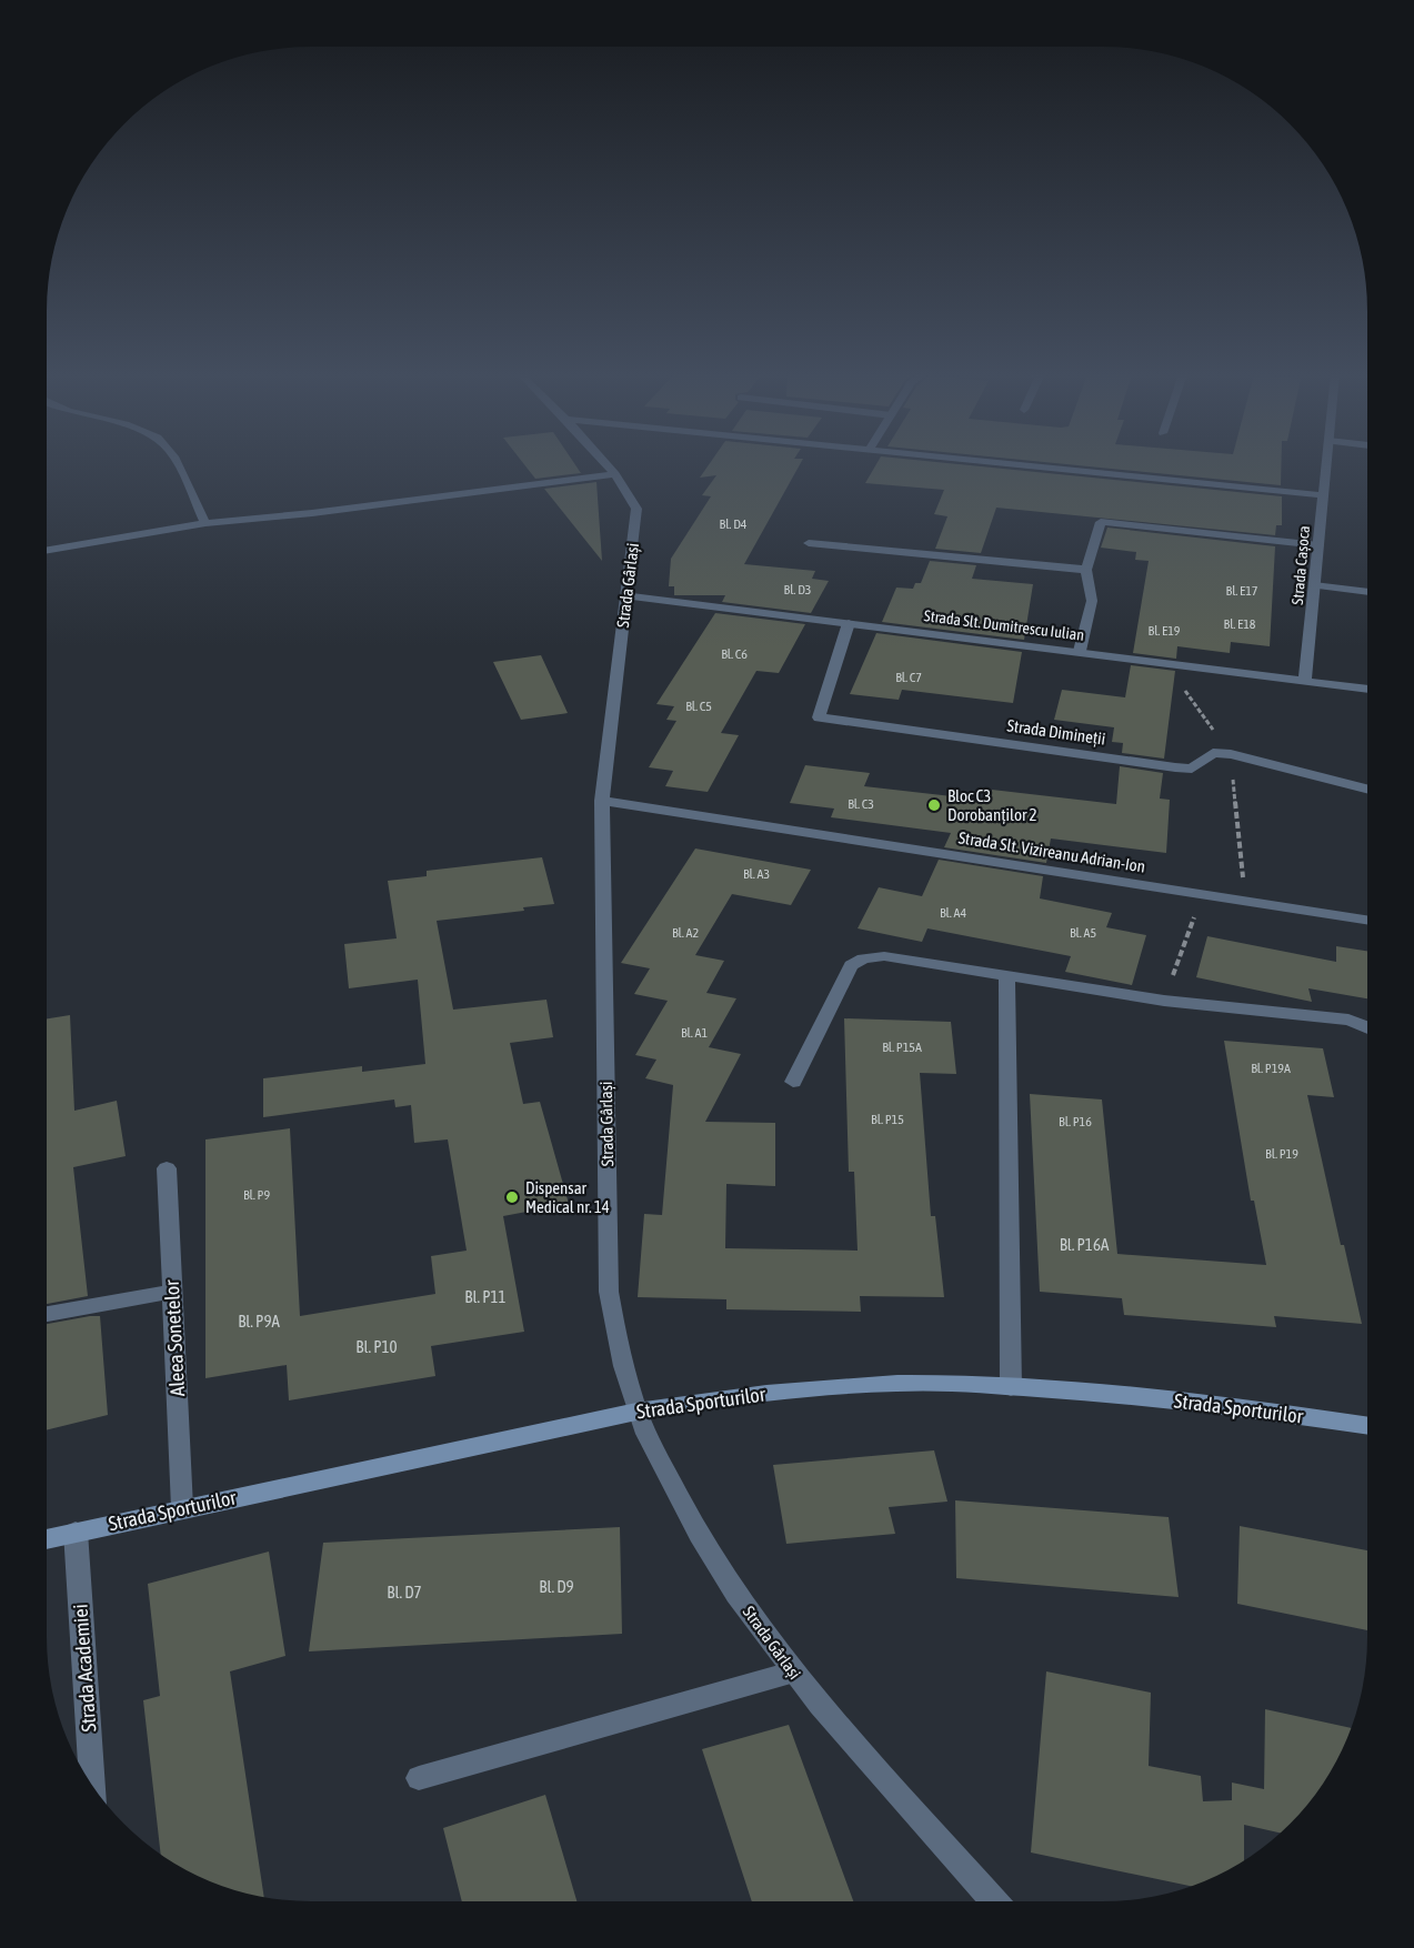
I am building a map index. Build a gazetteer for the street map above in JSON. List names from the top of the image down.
{
  "streets": {
    "main road": ["Strada Sporturilor"],
    "street": [
      "Strada Cașoca",
      "Strada Gârlași",
      "Strada Slt. Dumitrescu Iulian",
      "Strada Dimineții",
      "Strada Slt. Vizireanu Adrian-Ion",
      "Aleea Sonetelor",
      "Strada Academiei"
    ]
  },
  "crossings": [
    ["Strada Cașoca", "Strada Slt. Dumitrescu Iulian"],
    ["Strada Gârlași", "Strada Slt. Dumitrescu Iulian"],
    ["Strada Gârlași", "Strada Slt. Vizireanu Adrian-Ion"],
    ["Strada Gârlași", "Strada Sporturilor"],
    ["Strada Slt. Dumitrescu Iulian", "Strada Dimineții"],
    ["Aleea Sonetelor", "Strada Sporturilor"],
    ["Strada Sporturilor", "Strada Academiei"]
  ],
  "places": ["Bloc C3 Dorobanților 2", "Dispensar Medical nr. 14"],
  "house_numbers": [
    "Bl. D4",
    "Bl. D3",
    "Bl. E17",
    "Bl. E18",
    "Bl. E19",
    "Bl. C6",
    "Bl. C7",
    "Bl. C5",
    "Bl. C3",
    "Bl. A3",
    "Bl. A4",
    "Bl. A2",
    "Bl. A5",
    "Bl. A1",
    "Bl. P15A",
    "Bl. P19A",
    "Bl. P15",
    "Bl. P16",
    "Bl. P19",
    "Bl. P9",
    "Bl. P16A",
    "Bl. P11",
    "Bl. P9A",
    "Bl. P10",
    "Bl. D9",
    "Bl. D7"
  ]
}
